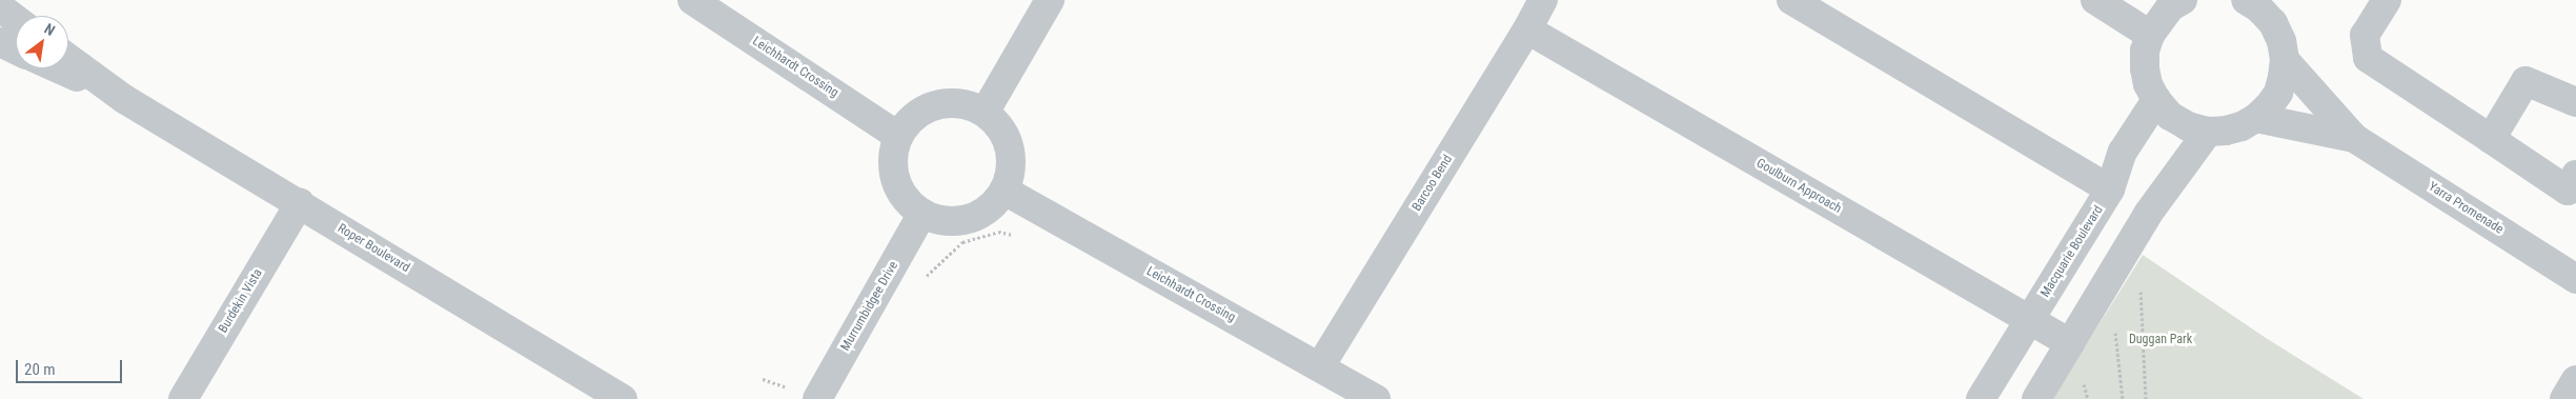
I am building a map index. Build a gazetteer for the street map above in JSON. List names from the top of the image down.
{
  "streets": {
    "street": [
      "Leichhardt Crossing",
      "Barcoo Bend",
      "Goulburn Approach",
      "Yarra Promenade",
      "Roper Boulevard",
      "Macquarie Boulevard",
      "Burdekin Vista",
      "Murrumbidgee Drive"
    ]
  },
  "crossings": [
    ["Leichhardt Crossing", "Barcoo Bend"],
    ["Leichhardt Crossing", "Murrumbidgee Drive"],
    ["Barcoo Bend", "Goulburn Approach"],
    ["Goulburn Approach", "Macquarie Boulevard"],
    ["Roper Boulevard", "Burdekin Vista"]
  ],
  "parks": ["Duggan Park"],
  "scale_bar": "20 m",
  "north": "top right"
}
